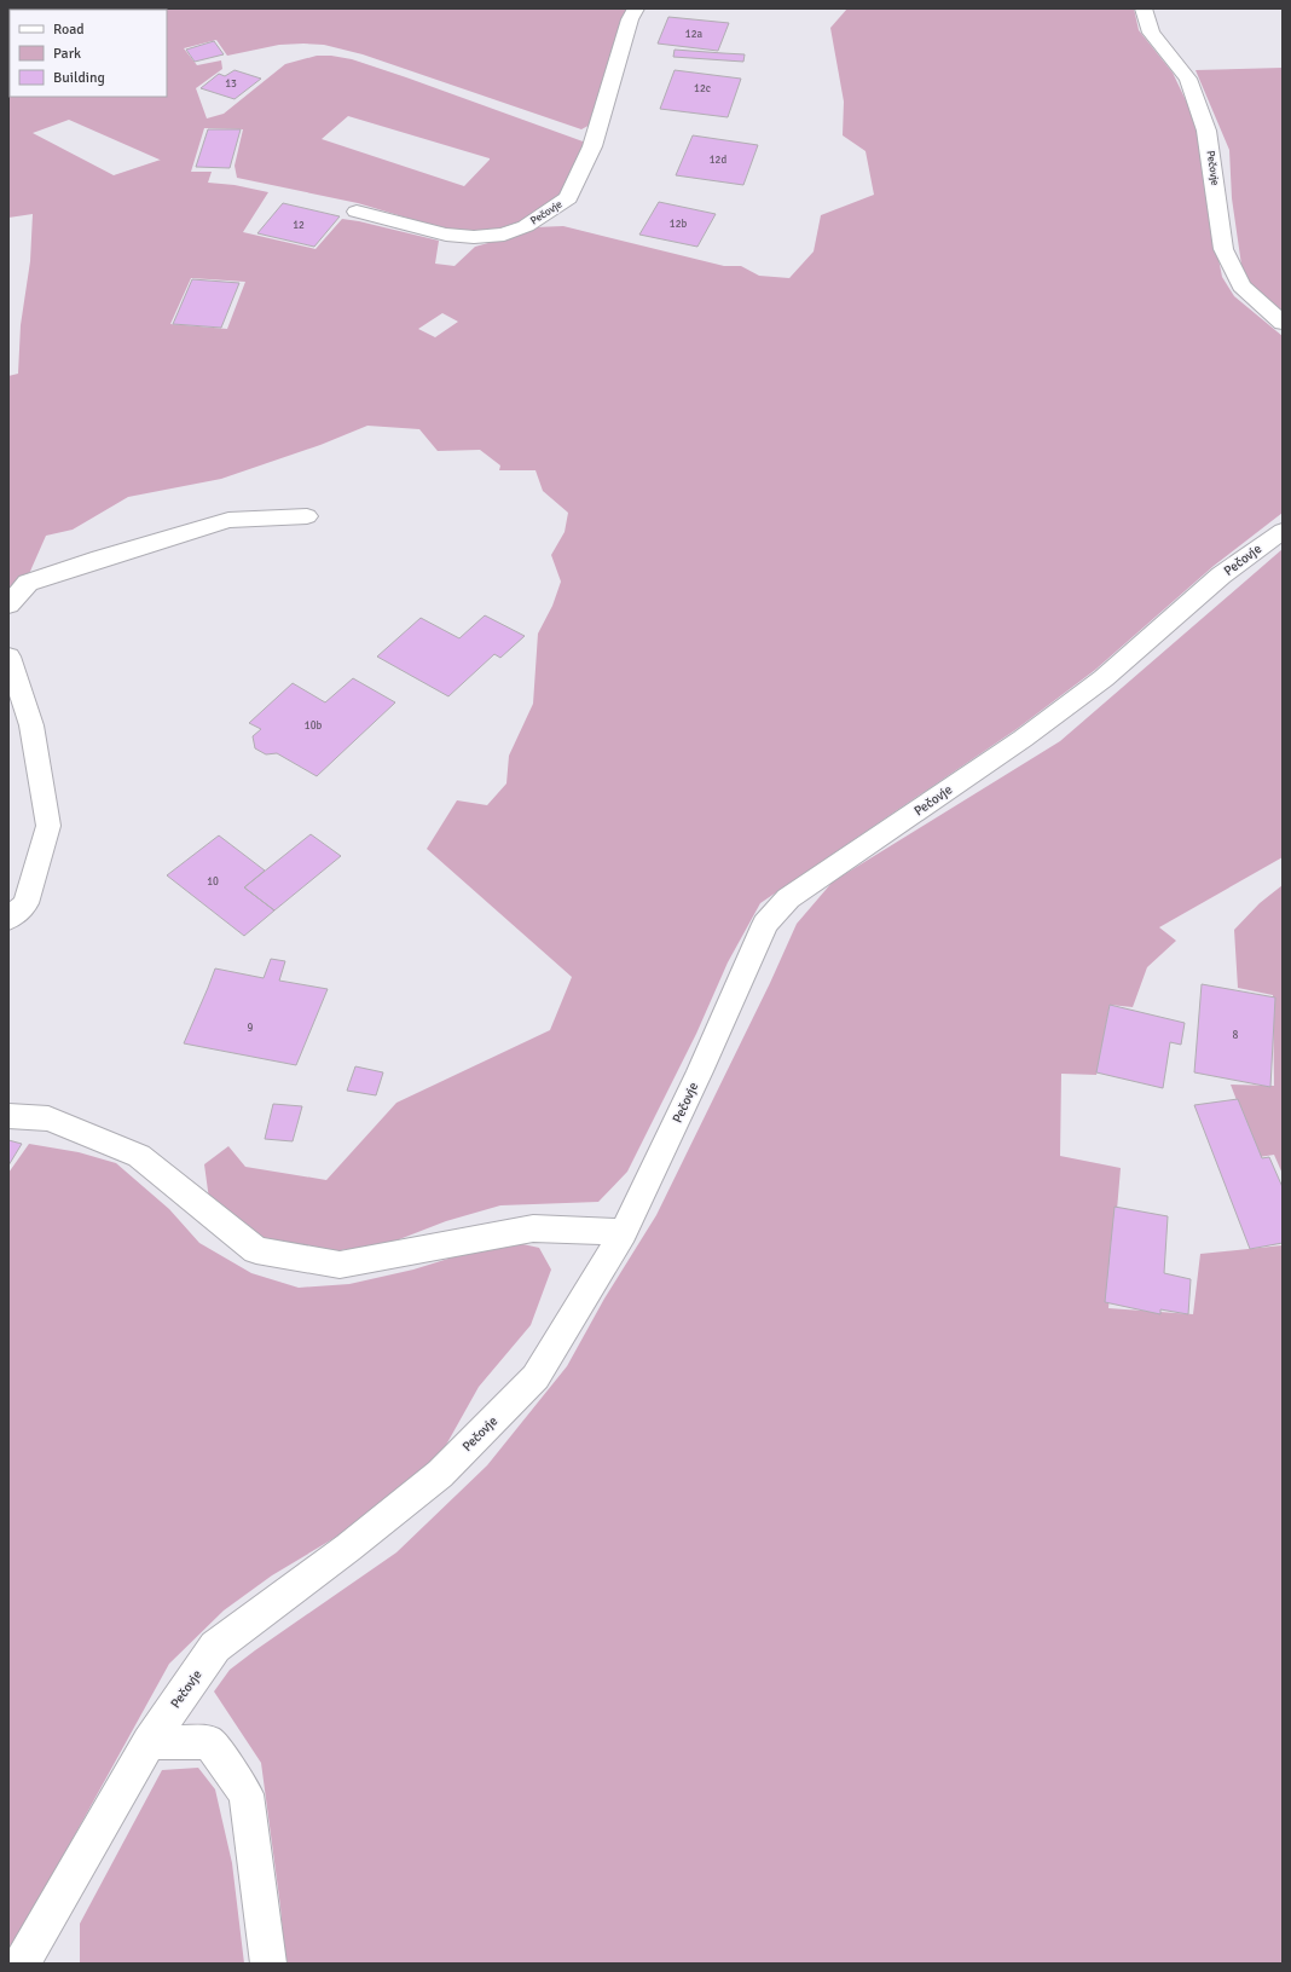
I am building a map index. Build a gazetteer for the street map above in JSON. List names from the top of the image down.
{
  "streets": {
    "street": ["Pečovje"]
  },
  "house_numbers": [
    "12a",
    "13",
    "12c",
    "12d",
    "12b",
    "12",
    "10b",
    "10",
    "9",
    "8"
  ],
  "legend": ["Road", "Park", "Building"]
}
